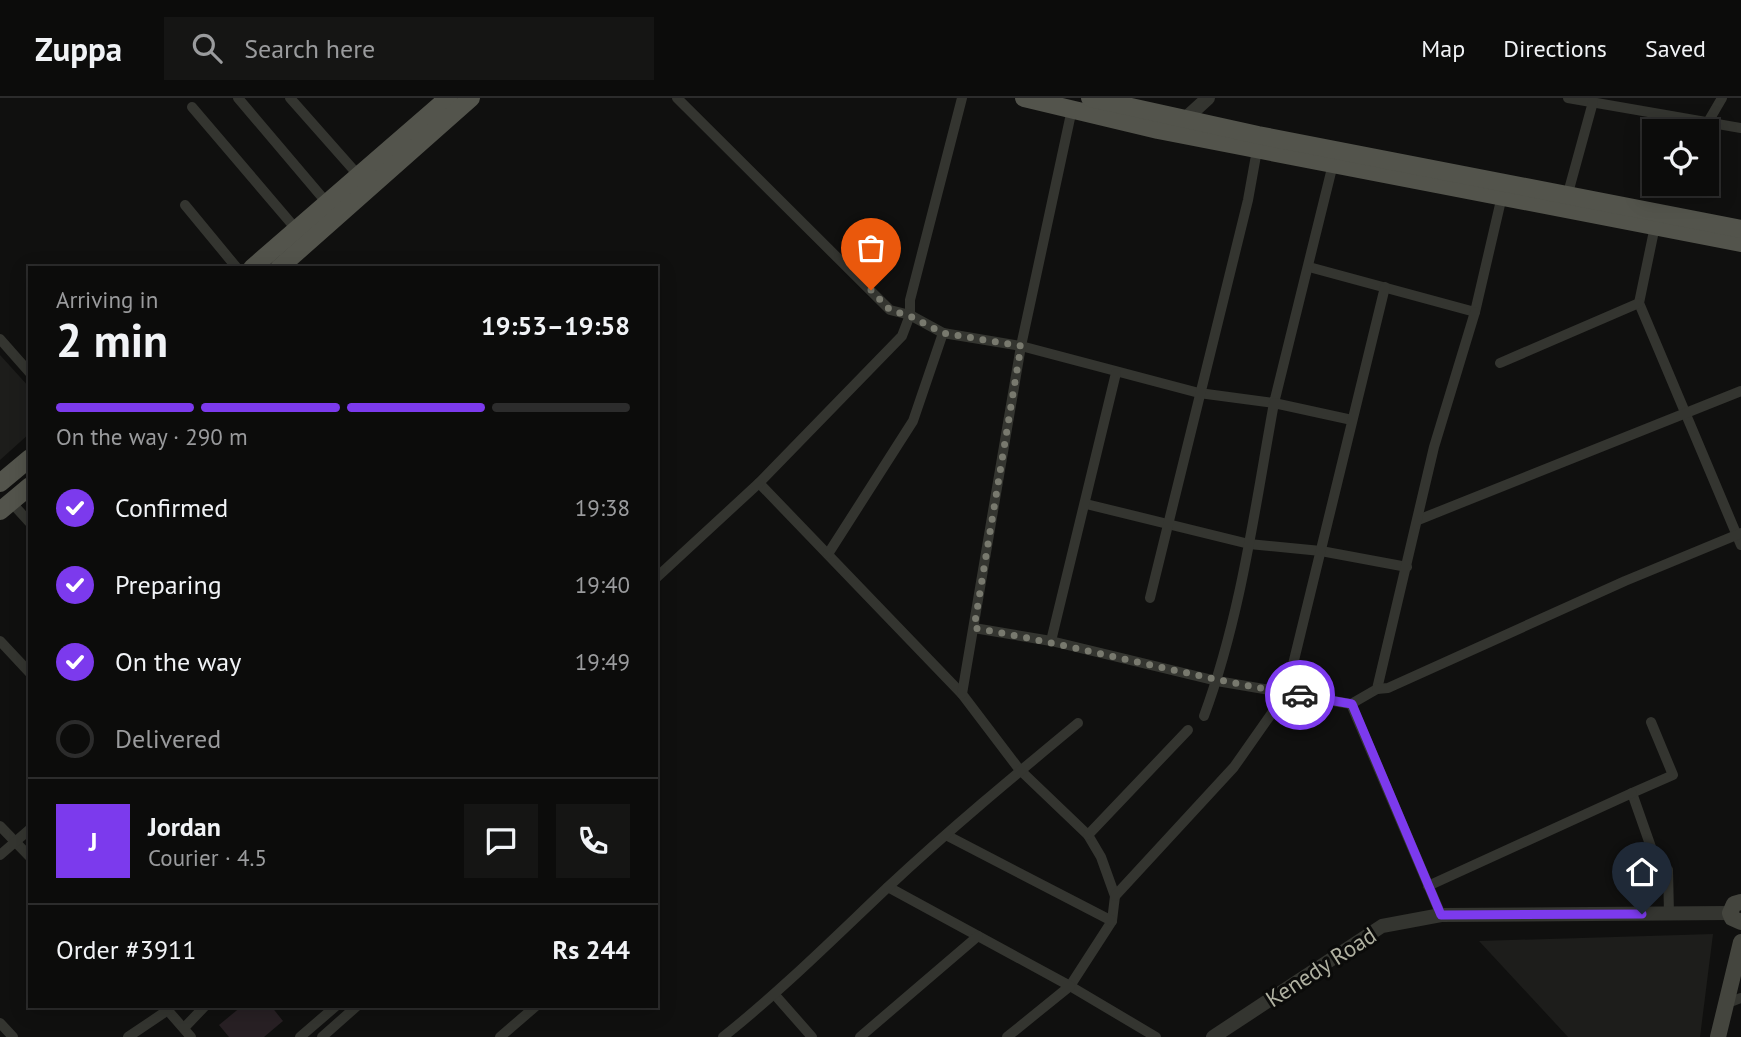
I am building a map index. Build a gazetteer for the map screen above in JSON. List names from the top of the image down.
{
  "streets": {
    "street": ["Kenedy Road"]
  },
  "page": {
    "header": "Zuppa",
    "search": "Search here",
    "nav": ["Map", "Directions", "Saved"],
    "heading": ["2 min", "Arriving in", "19:53–19:58"],
    "panel": [
      "Jordan",
      "Courier · 4.5",
      "Order #3911",
      "Rs 244"
    ],
    "bar": "On the way · 290 m",
    "list": [
      ["Confirmed", "19:38"],
      ["Preparing", "19:40"],
      ["On the way", "19:49"],
      "Delivered"
    ],
    "round": "J"
  }
}
